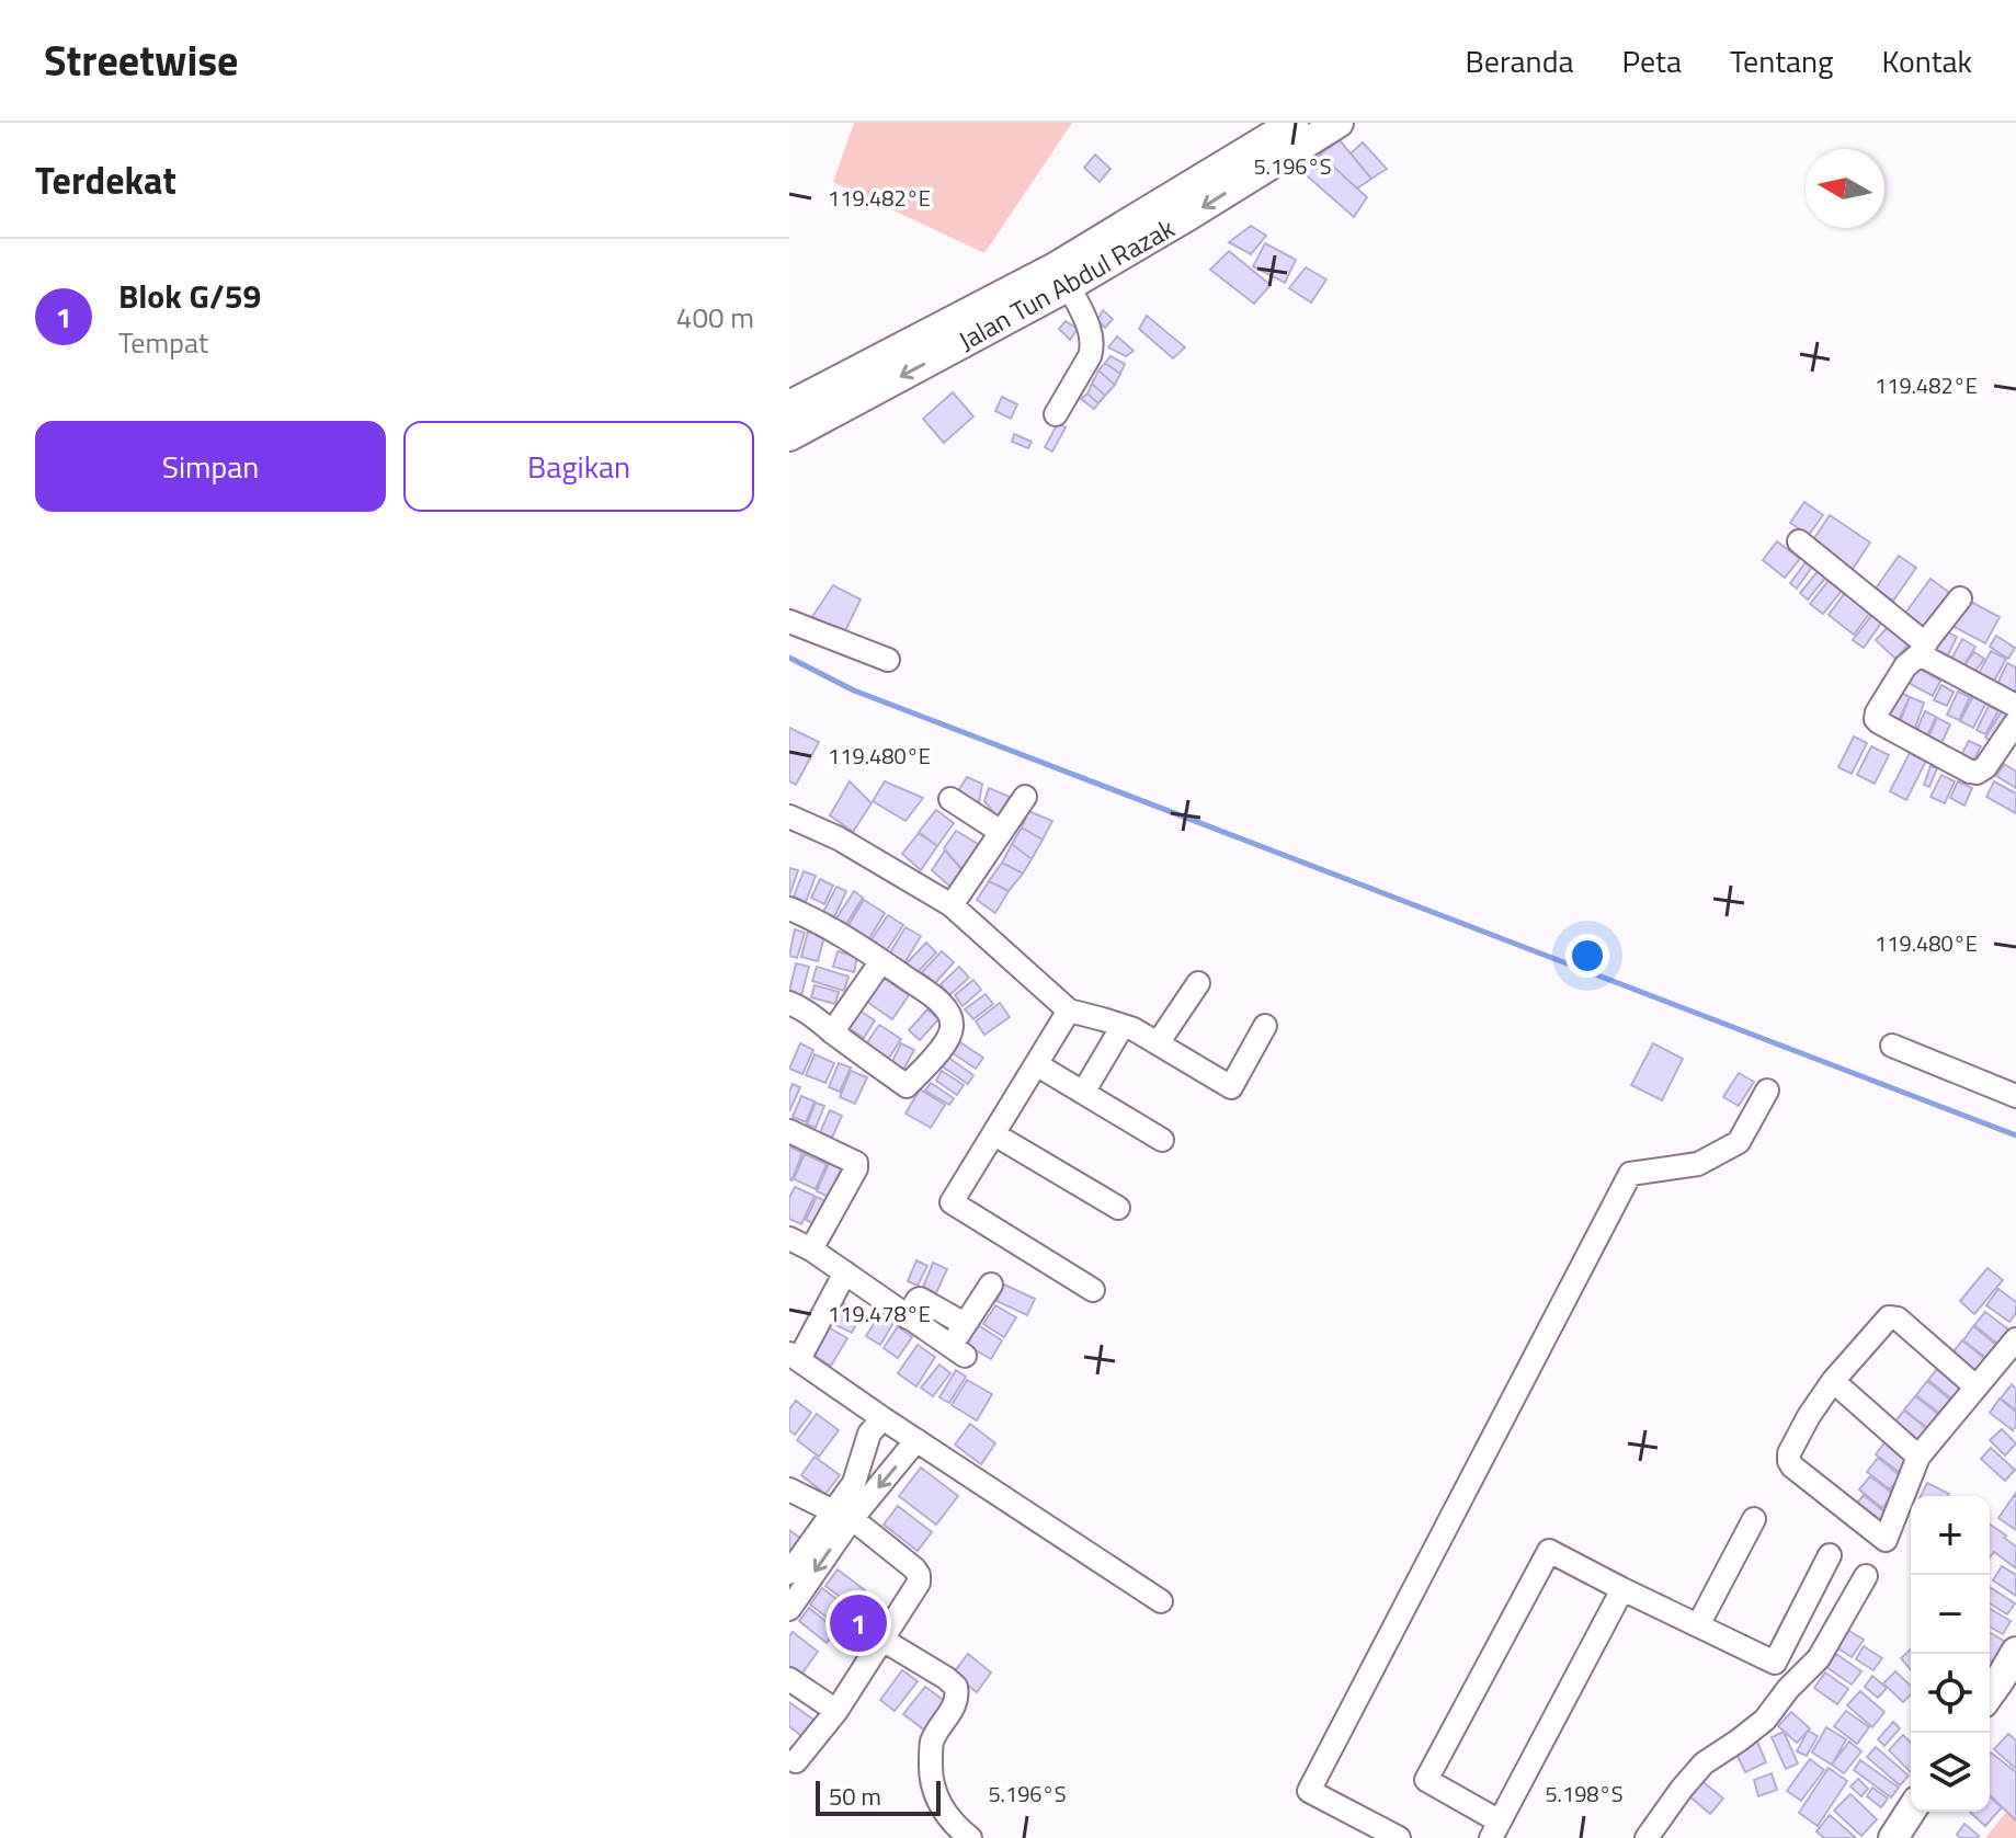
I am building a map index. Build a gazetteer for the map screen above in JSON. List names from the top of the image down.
{
  "streets": {
    "main road": ["Jalan Tun Abdul Razak"]
  },
  "scale_bar": "50 m",
  "north": "left",
  "page": {
    "header": "Streetwise",
    "nav": [
      "Beranda",
      "Peta",
      "Tentang",
      "Kontak"
    ],
    "heading": "Terdekat",
    "list": [
      {
        "mark": "1",
        "name": "Blok G/59",
        "note": "Tempat",
        "value": "400 m"
      }
    ],
    "buttons": ["Simpan", "Bagikan"],
    "map_buttons": ["+", "−"],
    "pins": "1",
    "scale": "50 m"
  },
  "coordinates": [
    "5.196°S",
    "119.482°E",
    "119.480°E",
    "119.478°E",
    "5.198°S"
  ]
}
